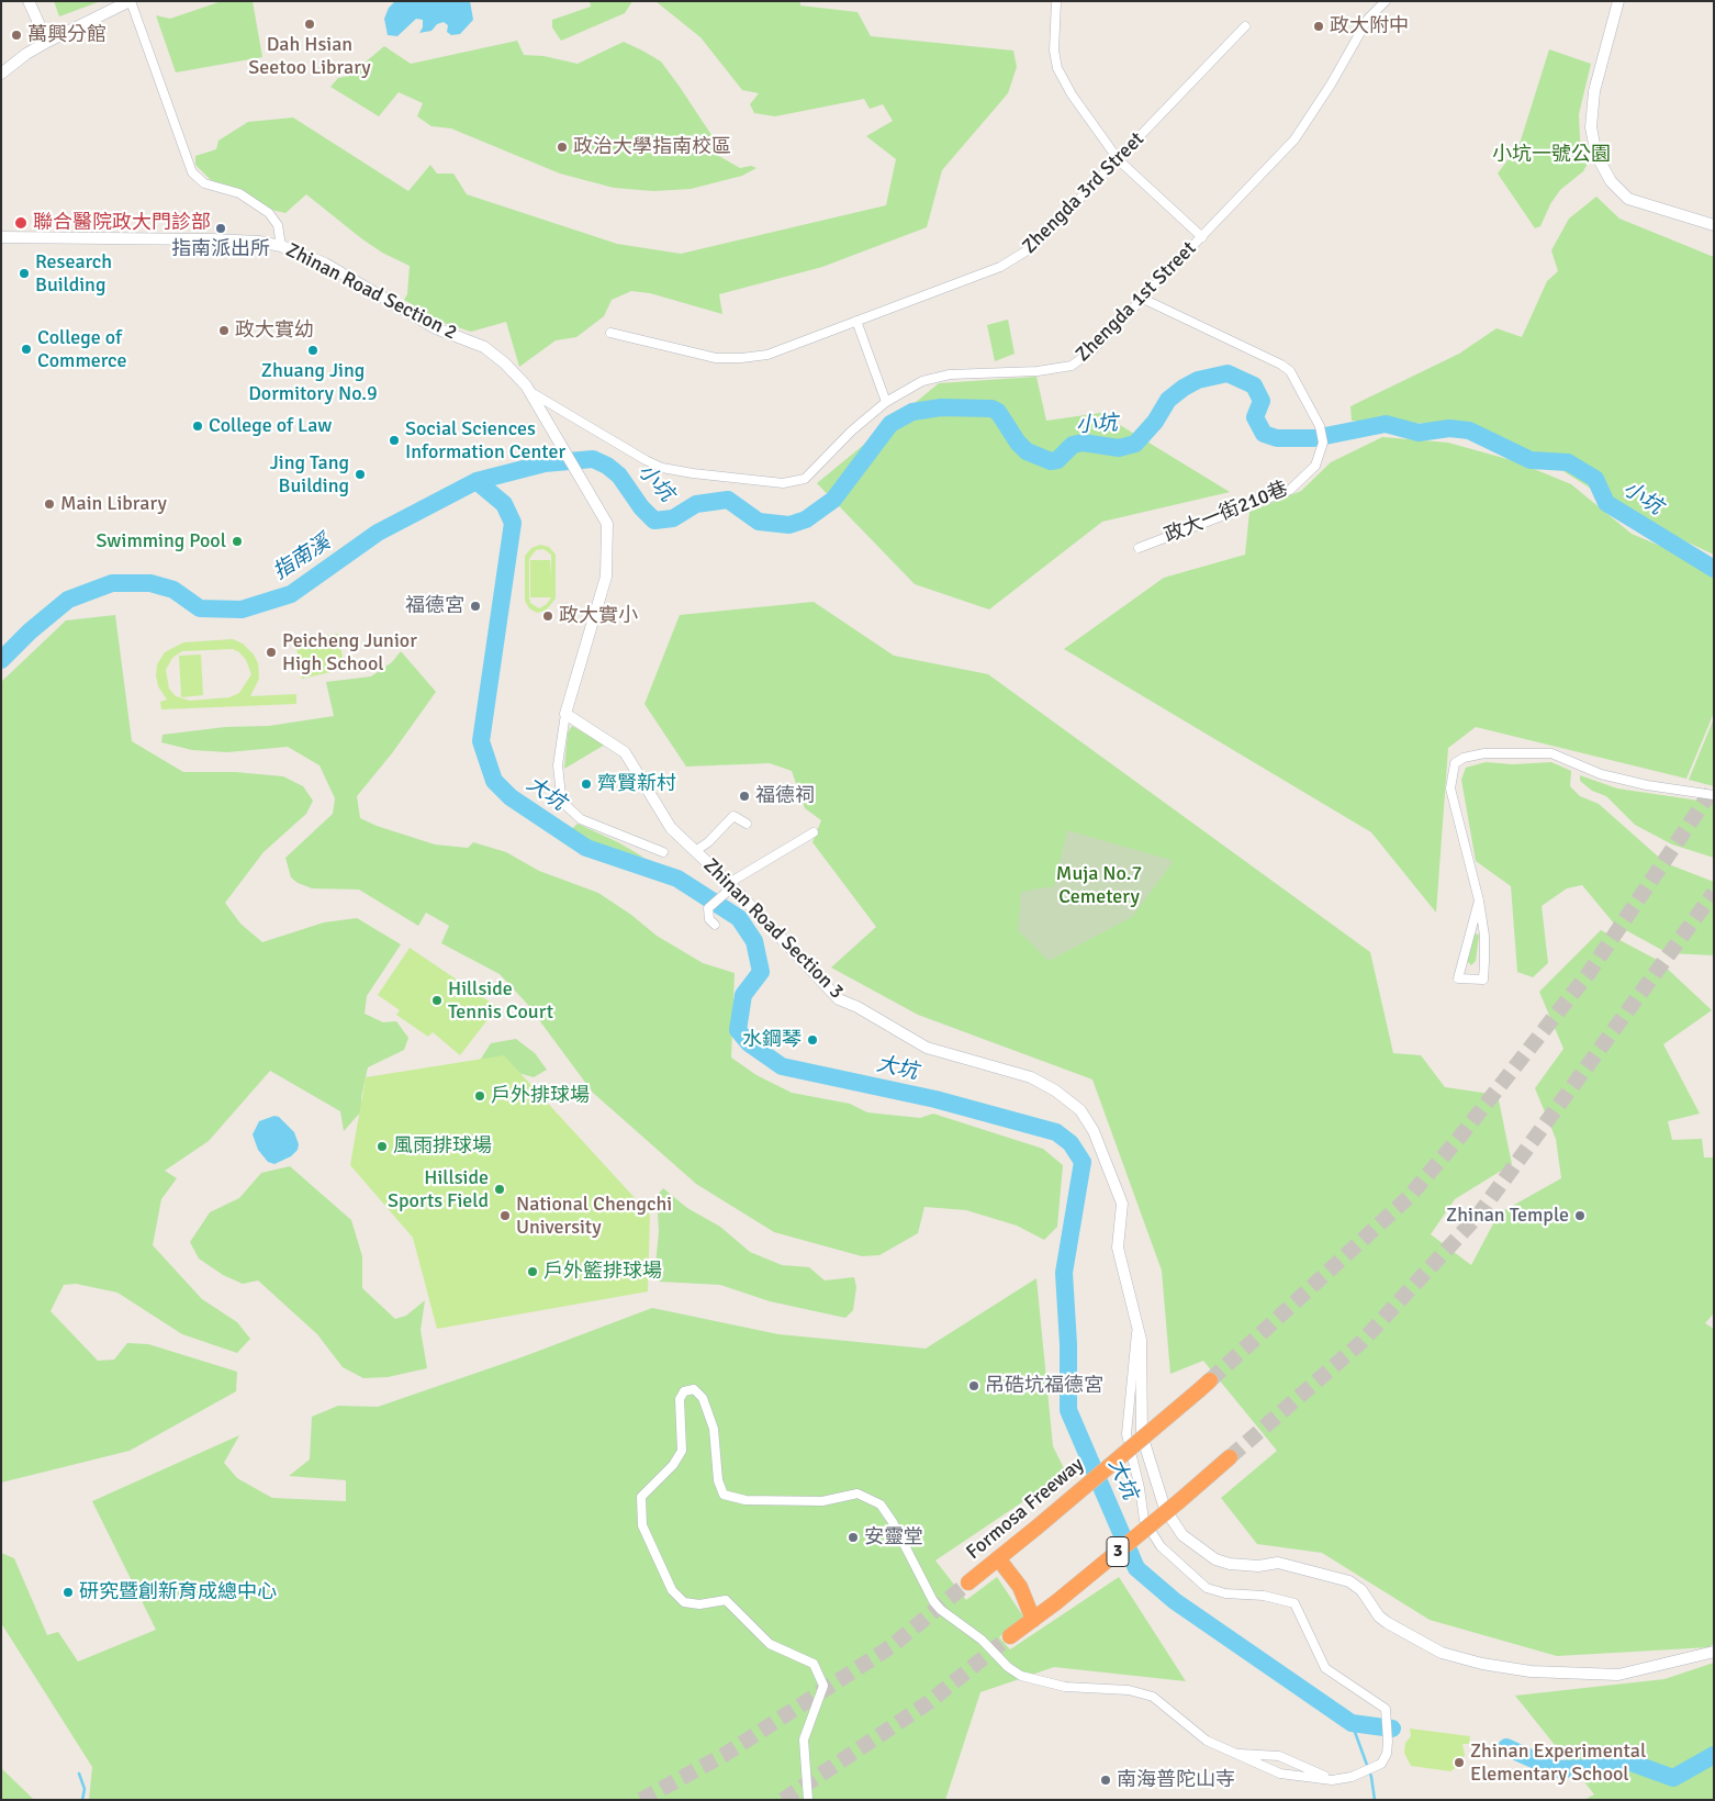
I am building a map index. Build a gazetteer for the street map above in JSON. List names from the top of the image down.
{
  "streets": {
    "highway": ["Formosa Freeway", "3"],
    "street": [
      "Zhengda 3rd Street",
      "Zhinan Road Section 2",
      "Zhengda 1st Street",
      "政大一街210巷",
      "Zhinan Road Section 3"
    ]
  },
  "crossings": [
    ["Zhinan Road Section 2", "Zhengda 1st Street"],
    ["Zhinan Road Section 2", "Zhinan Road Section 3"],
    ["Zhengda 1st Street", "政大一街210巷"]
  ],
  "water": ["小坑", "指南溪", "大坑"],
  "parks": ["小坑一號公園", "Muja No.7 Cemetery"],
  "places": [
    "Dah Hsian Seetoo Library",
    "政大附中",
    "萬興分館",
    "政治大學指南校區",
    "聯合醫院政大門診部",
    "指南派出所",
    "Research Building",
    "政大實幼",
    "College of Commerce",
    "Zhuang Jing Dormitory No.9",
    "College of Law",
    "Social Sciences Information Center",
    "Jing Tang Building",
    "Main Library",
    "Swimming Pool",
    "福德宮",
    "政大實小",
    "Peicheng Junior High School",
    "齊賢新村",
    "福德祠",
    "Hillside Tennis Court",
    "水鋼琴",
    "戶外排球場",
    "風雨排球場",
    "Hillside Sports Field",
    "National Chengchi University",
    "Zhinan Temple",
    "戶外籃排球場",
    "吊硞坑福德宮",
    "安靈堂",
    "研究暨創新育成總中心",
    "Zhinan Experimental Elementary School",
    "南海普陀山寺"
  ]
}
